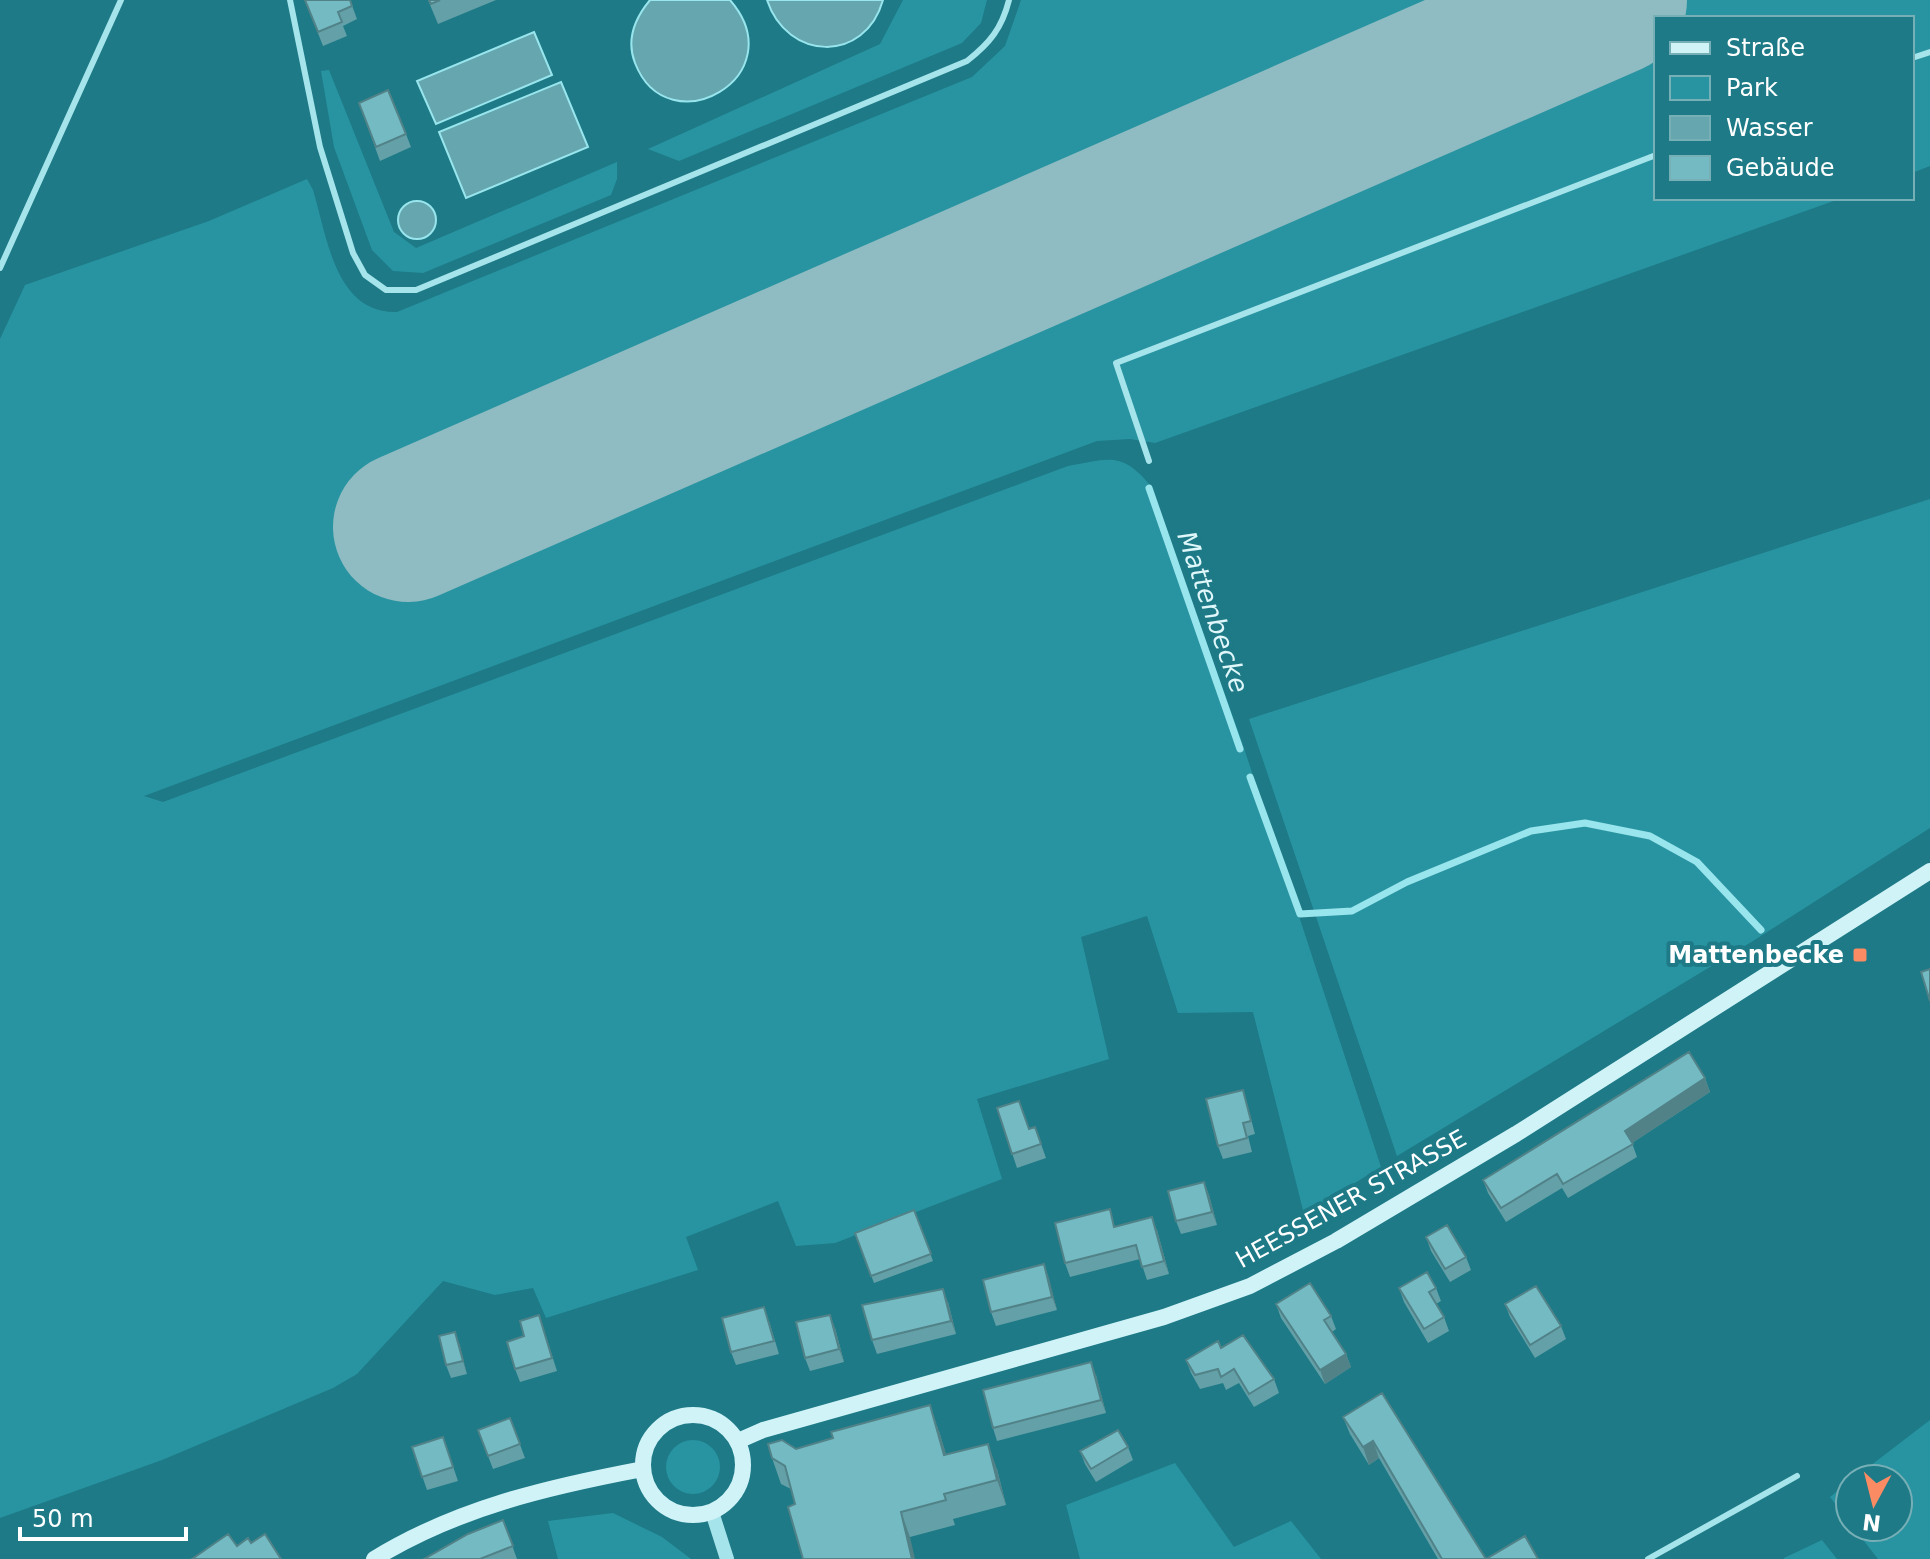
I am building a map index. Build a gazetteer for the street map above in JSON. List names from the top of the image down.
{
  "streets": {
    "main road": ["HEESSENER STRASSE"]
  },
  "water": ["Mattenbecke"],
  "places": {
    "transit": ["Mattenbecke"]
  },
  "legend": [
    "Straße",
    "Park",
    "Wasser",
    "Gebäude"
  ],
  "scale_bar": "50 m",
  "north": "bottom"
}
